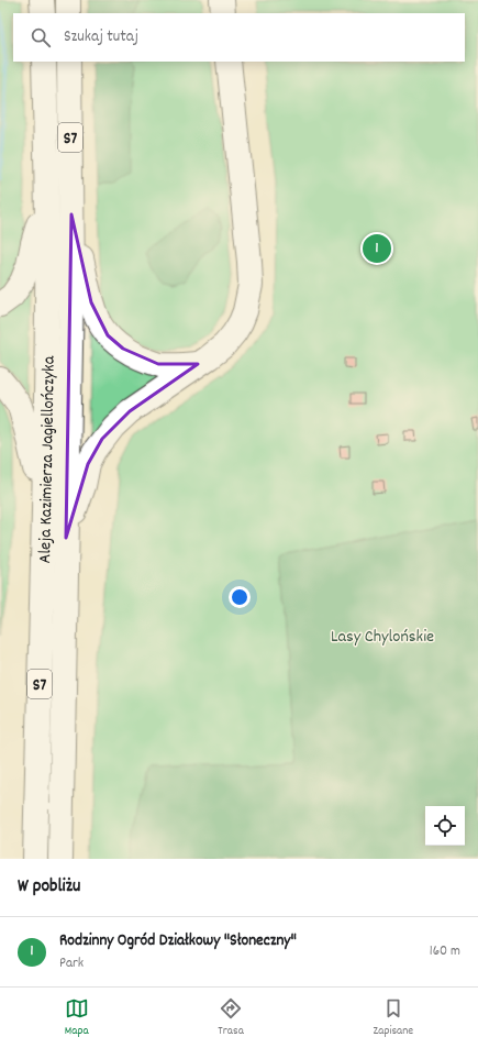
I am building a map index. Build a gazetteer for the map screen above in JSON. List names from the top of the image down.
{
  "streets": {
    "highway": ["S7", "Aleja Kazimierza Jagiellończyka"]
  },
  "parks": ["Lasy Chylońskie"],
  "page": {
    "search": "Szukaj tutaj",
    "pins": "1",
    "heading": "W pobliżu",
    "list": [
      {
        "mark": "1",
        "name": "Rodzinny Ogród Działkowy \"Słoneczny\"",
        "note": "Park",
        "value": "160 m"
      }
    ],
    "nav": ["Mapa", "Trasa", "Zapisane"]
  }
}
